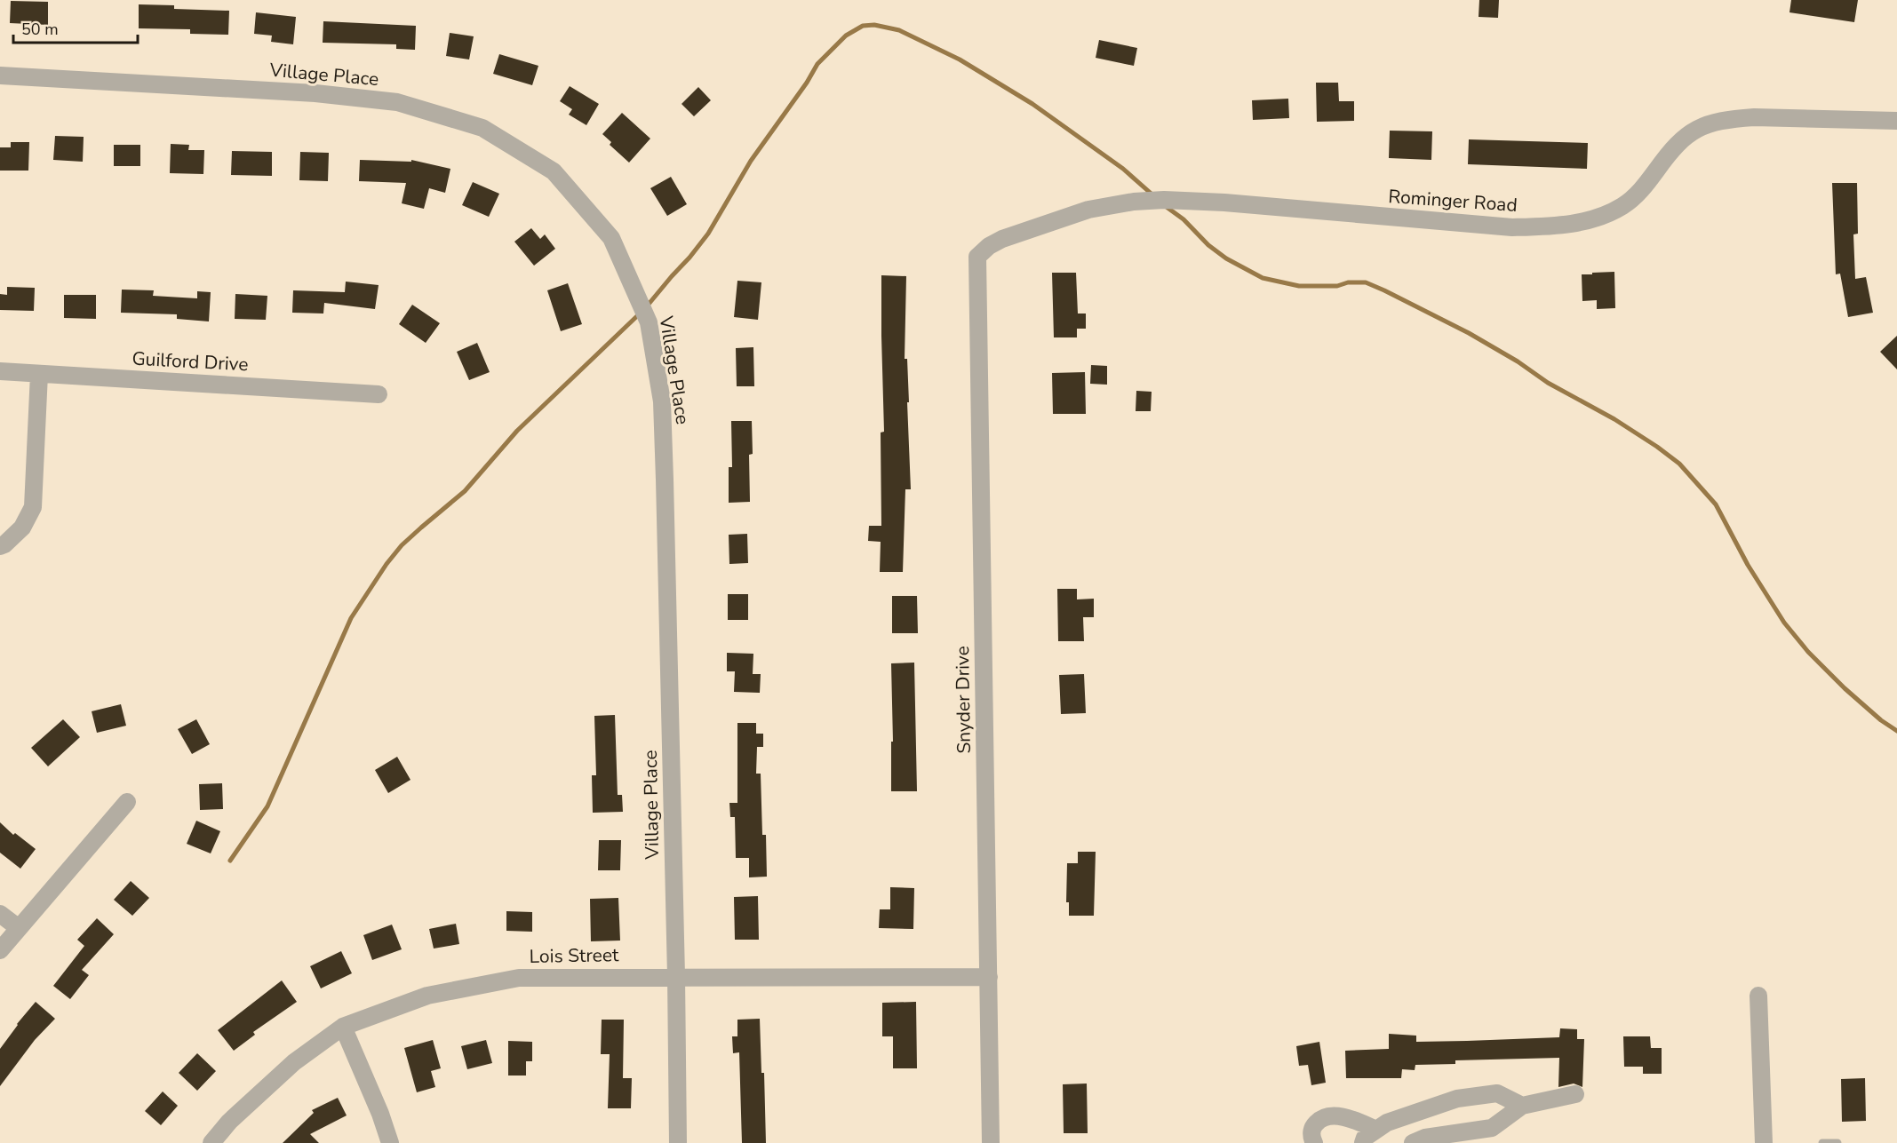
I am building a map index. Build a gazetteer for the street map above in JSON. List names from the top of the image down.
{
  "streets": {
    "street": [
      "Village Place",
      "Rominger Road",
      "Guilford Drive",
      "Snyder Drive",
      "Lois Street"
    ]
  },
  "crossings": [
    ["Village Place", "Lois Street"],
    ["Rominger Road", "Snyder Drive"],
    ["Snyder Drive", "Lois Street"]
  ],
  "scale_bar": "50 m"
}
